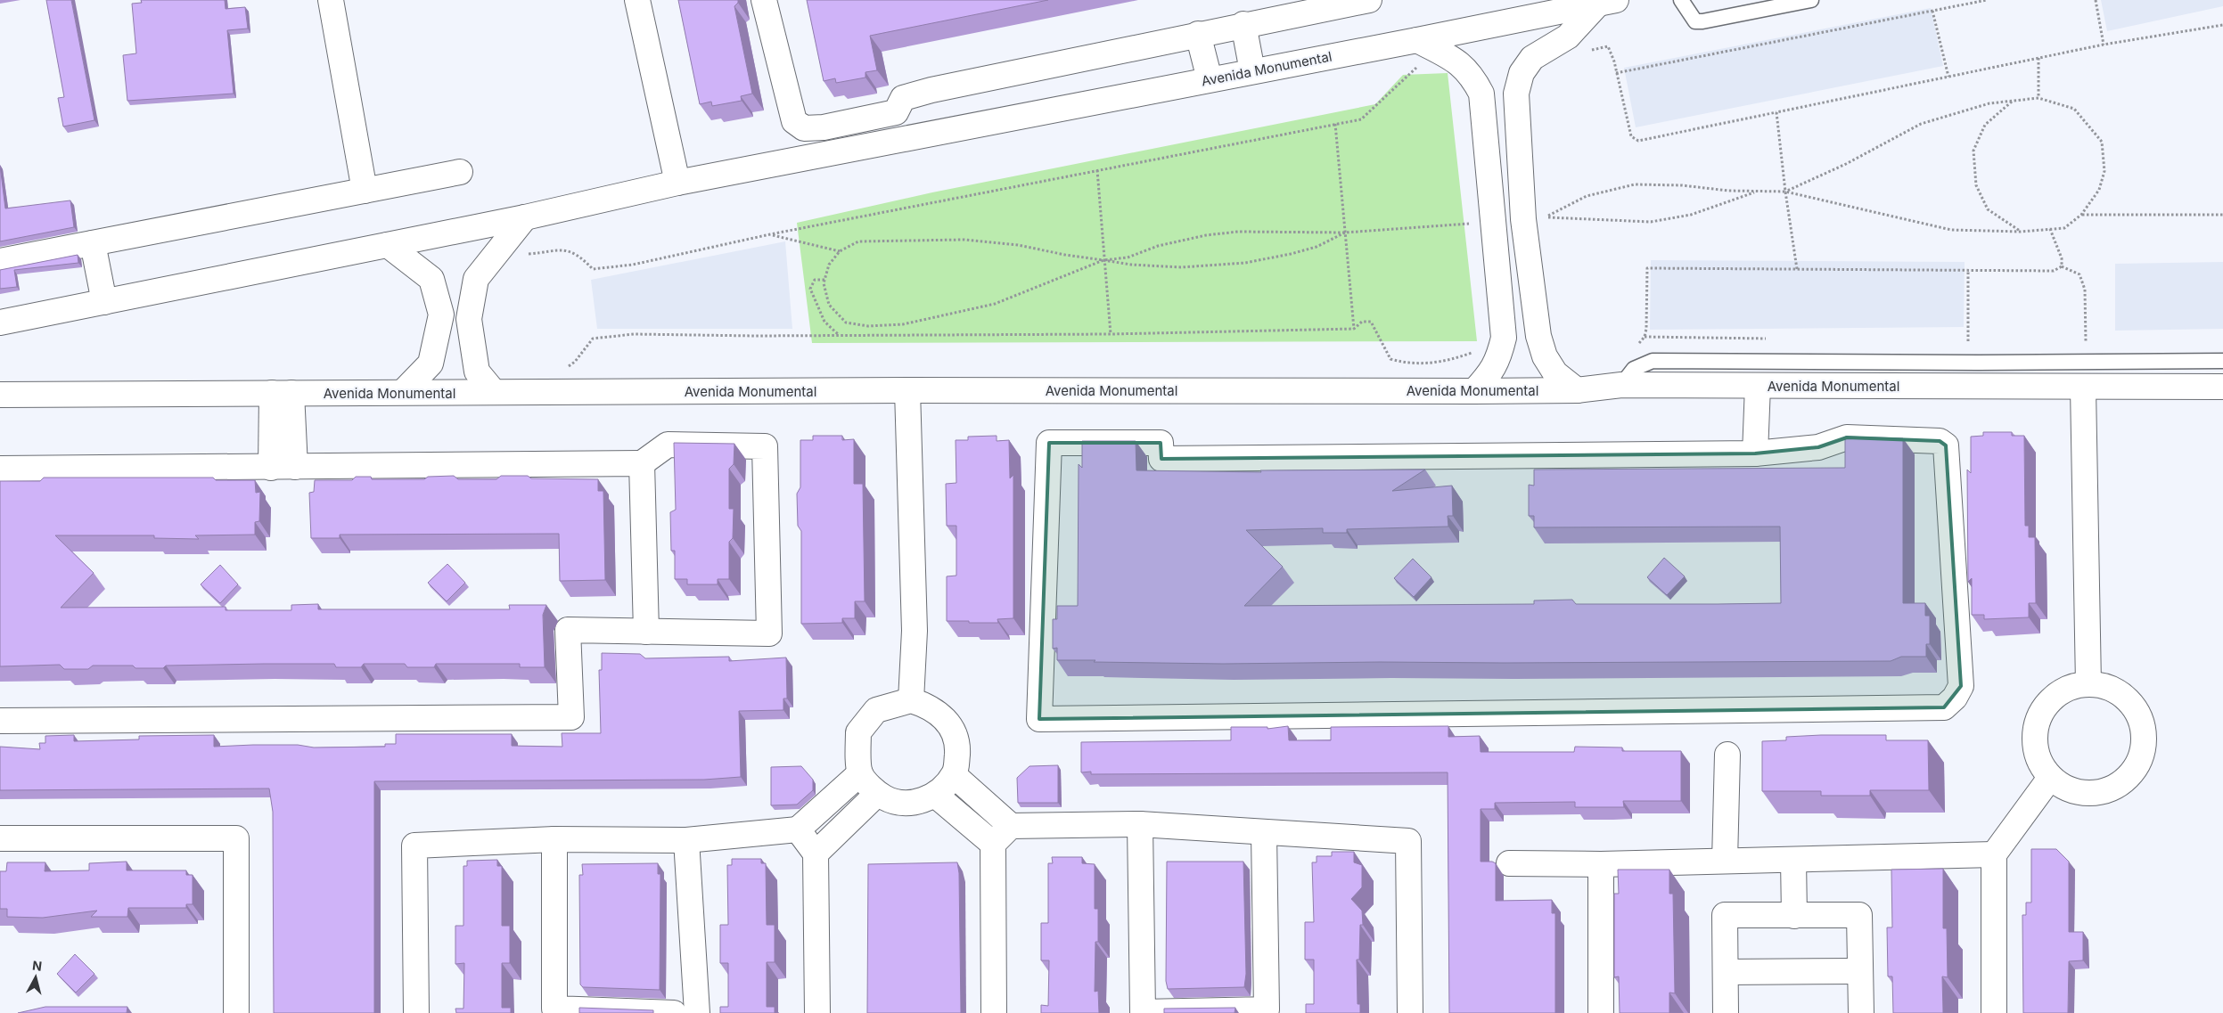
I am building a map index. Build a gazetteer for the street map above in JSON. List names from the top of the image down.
{
  "streets": {
    "street": ["Avenida Monumental"]
  },
  "north": "top"
}
